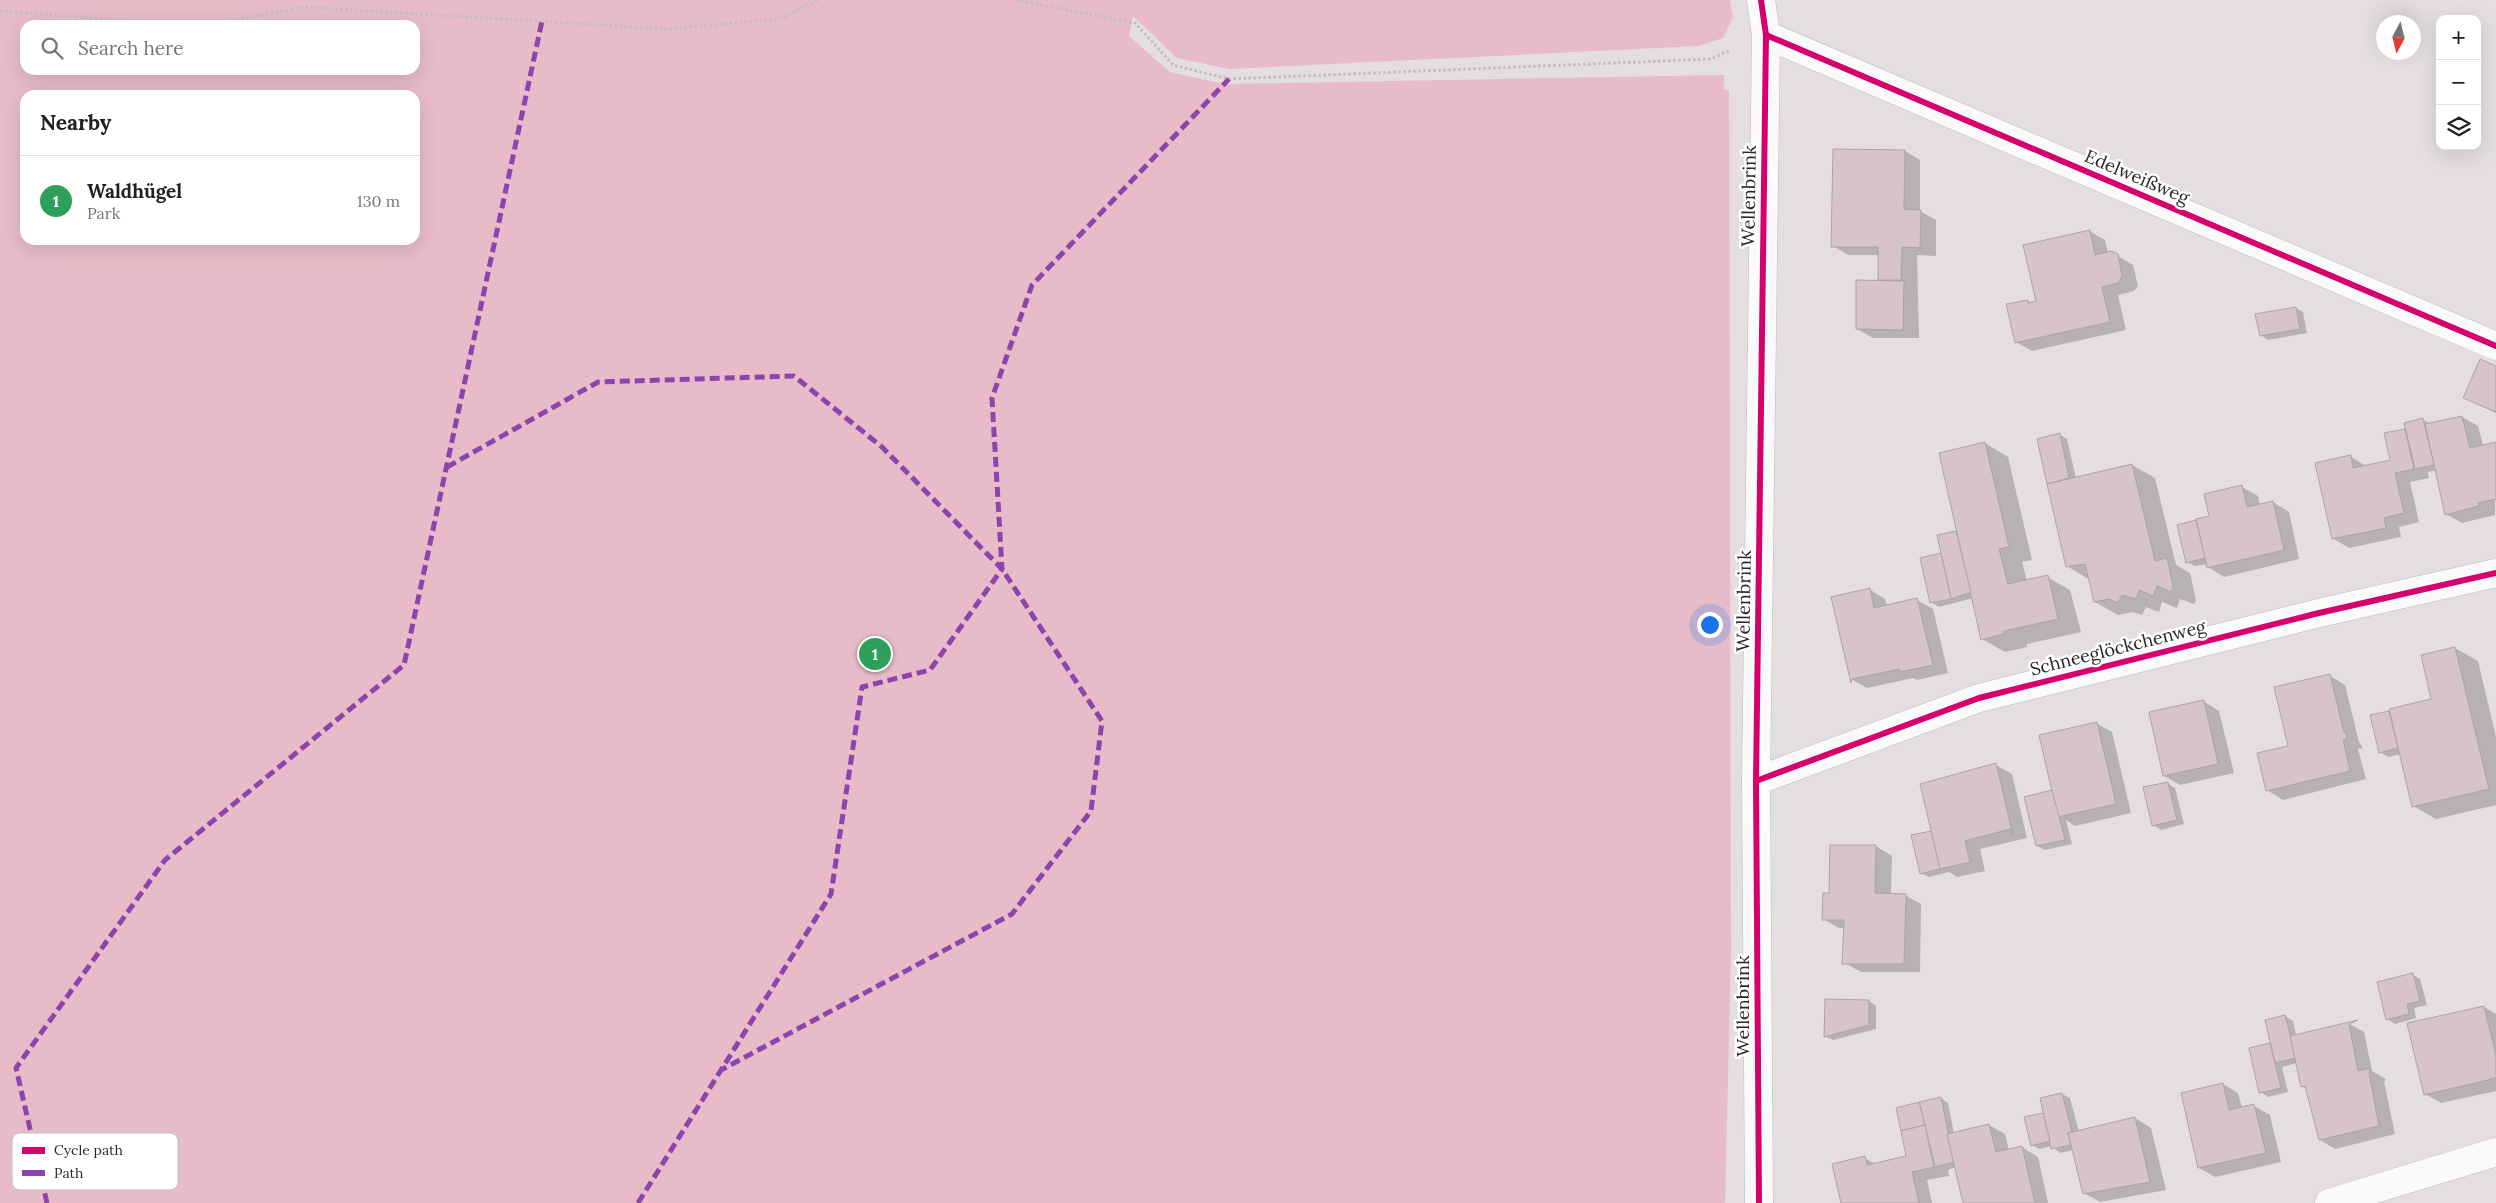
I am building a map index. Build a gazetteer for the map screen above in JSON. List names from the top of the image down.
{
  "streets": {
    "street": ["Edelweißweg", "Wellenbrink", "Schneeglöckchenweg"]
  },
  "crossings": [
    ["Edelweißweg", "Wellenbrink"],
    ["Wellenbrink", "Schneeglöckchenweg"]
  ],
  "legend": ["Cycle path", "Path"],
  "north": "bottom",
  "page": {
    "map_buttons": ["+", "−"],
    "search": "Search here",
    "heading": "Nearby",
    "list": [
      {
        "mark": "1",
        "name": "Waldhügel",
        "note": "Park",
        "value": "130 m"
      }
    ],
    "pins": "1"
  }
}
